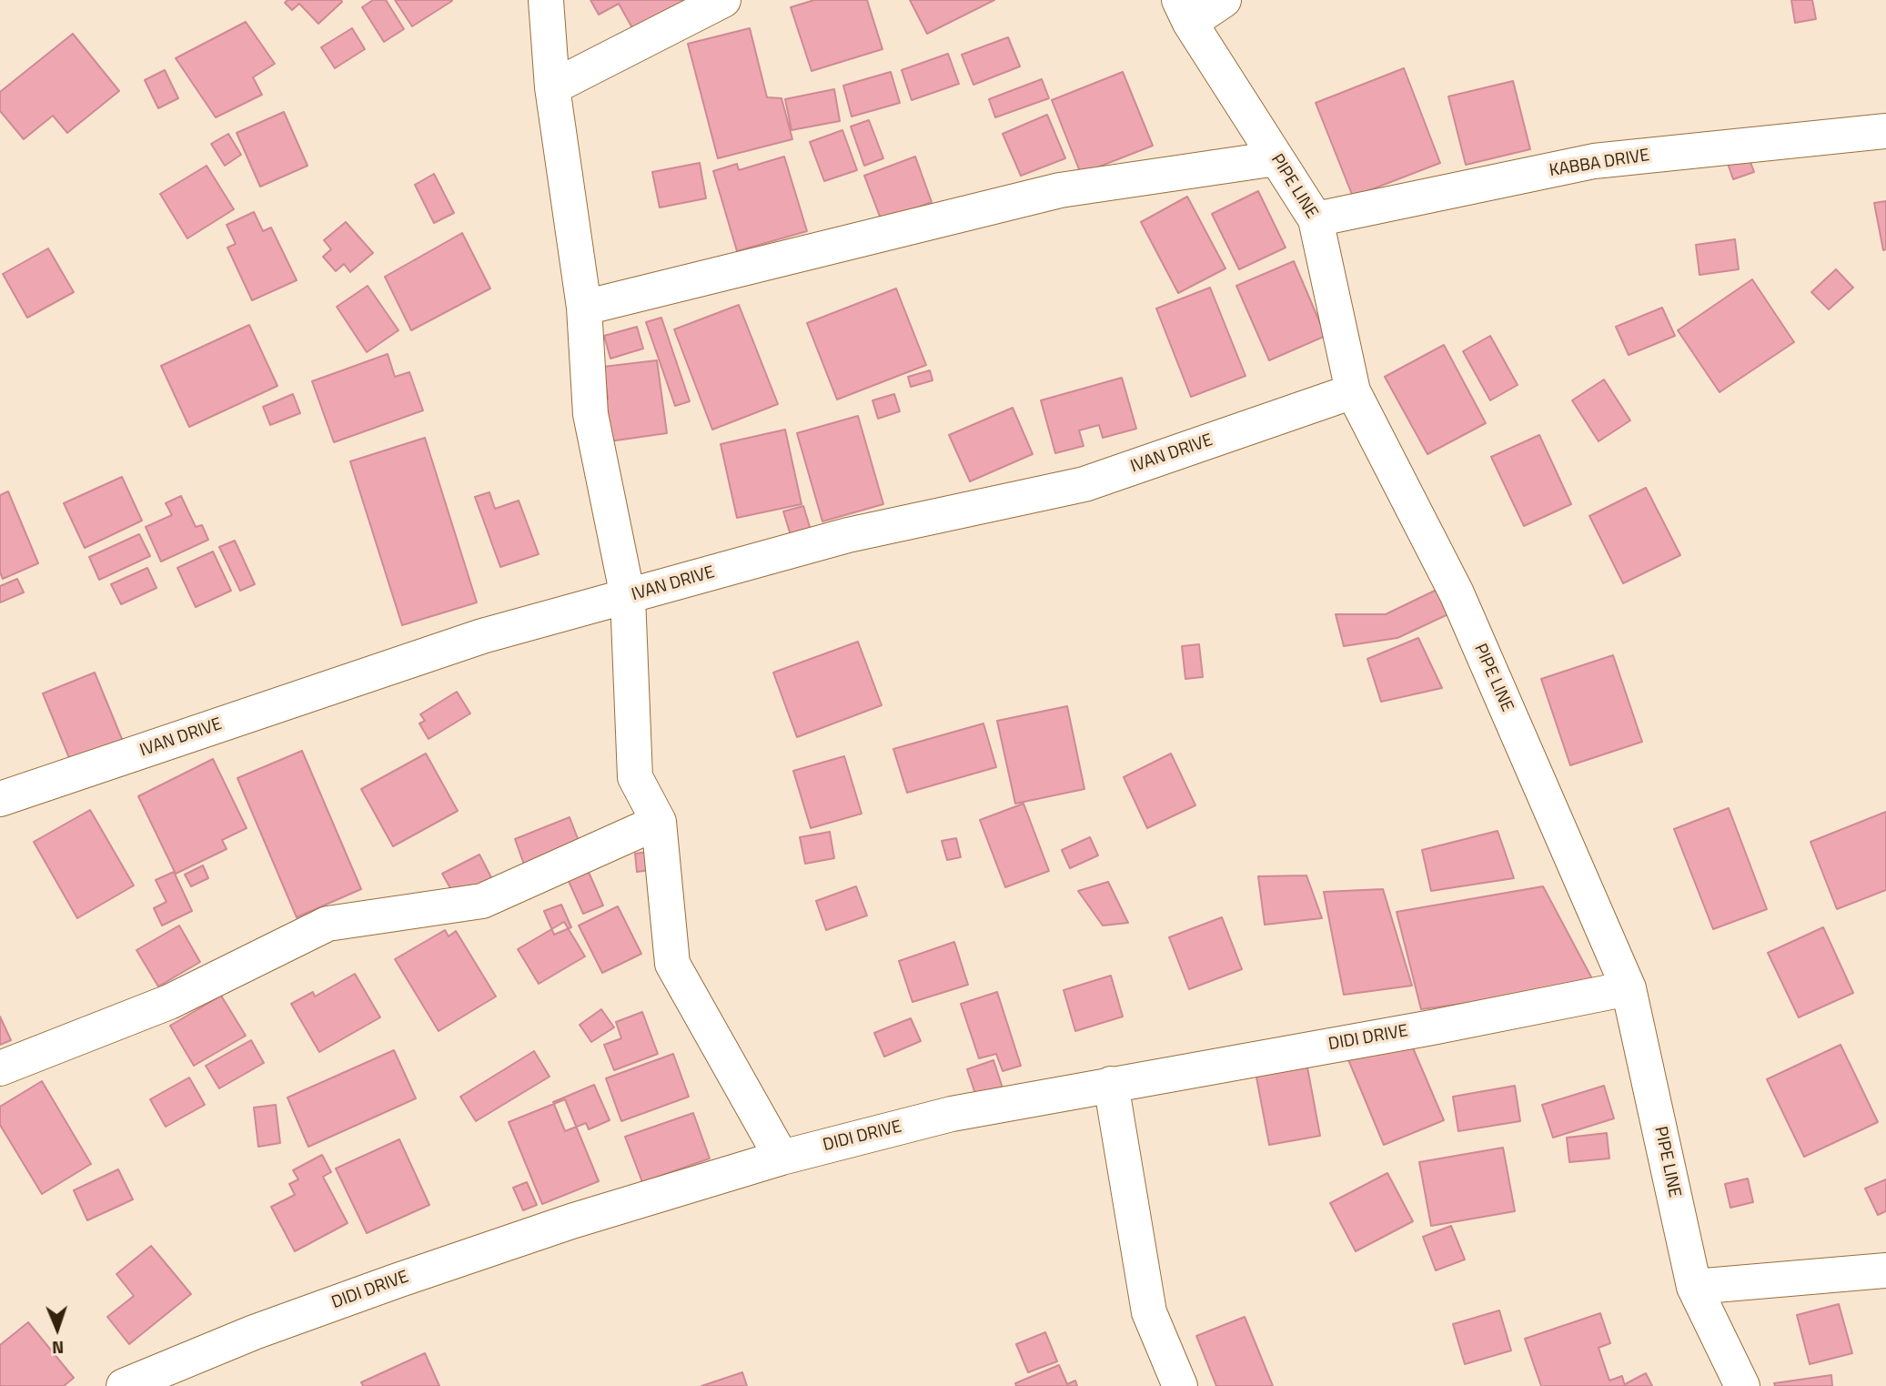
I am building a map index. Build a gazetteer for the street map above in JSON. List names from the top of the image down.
{
  "streets": {
    "street": [
      "KABBA DRIVE",
      "PIPE LINE",
      "IVAN DRIVE",
      "DIDI DRIVE"
    ]
  },
  "crossings": [
    ["KABBA DRIVE", "PIPE LINE"],
    ["PIPE LINE", "IVAN DRIVE"],
    ["PIPE LINE", "DIDI DRIVE"]
  ],
  "north": "bottom"
}
